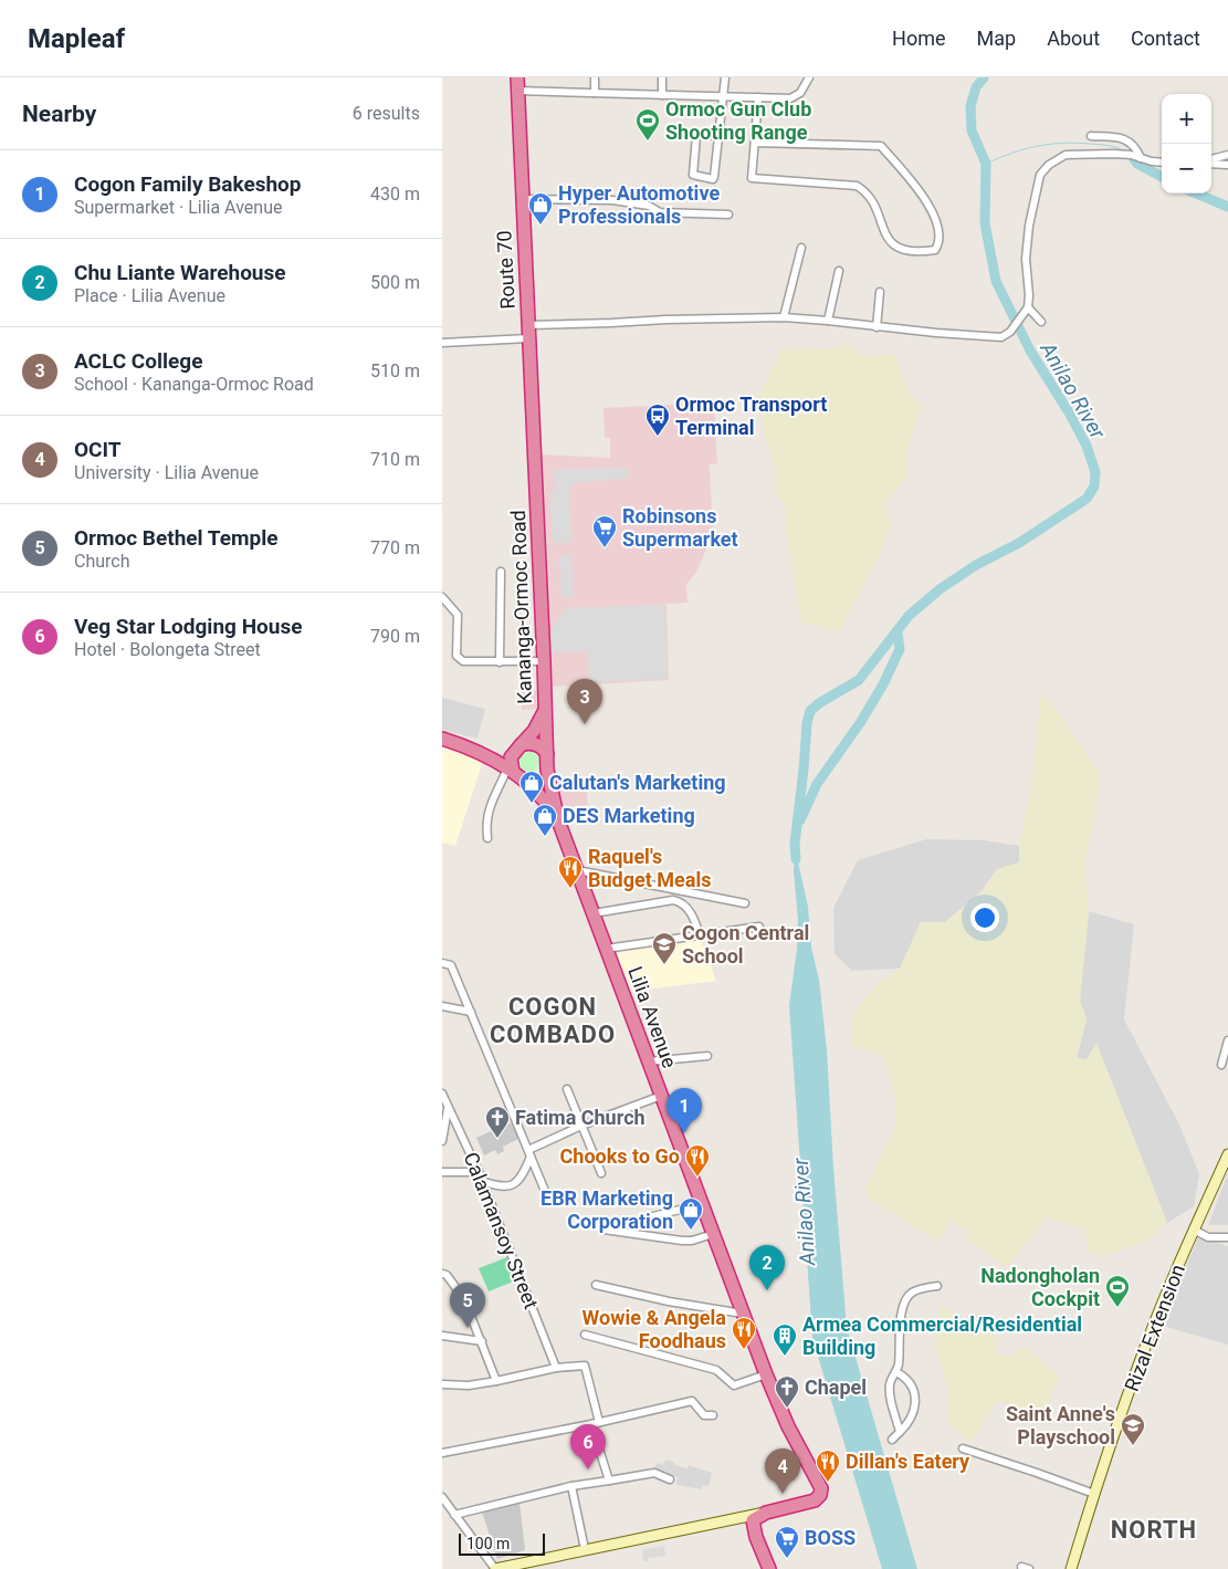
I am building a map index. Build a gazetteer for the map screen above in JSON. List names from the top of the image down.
{
  "streets": {
    "highway": ["Route 70", "Kananga-Ormoc Road", "Lilia Avenue"],
    "street": ["Calamansoy Street", "Rizal Extension"]
  },
  "crossings": [
    ["Route 70", "Kananga-Ormoc Road"]
  ],
  "districts": ["COGON COMBADO", "NORTH"],
  "water": ["Anilao River"],
  "places": {
    "sports": ["Ormoc Gun Club Shooting Range", "Nadongholan Cockpit"],
    "shop": [
      "Hyper Automotive Professionals",
      "Calutan's Marketing",
      "DES Marketing",
      "EBR Marketing Corporation"
    ],
    "bus stop": ["Ormoc Transport Terminal"],
    "supermarket": ["Robinsons Supermarket", "BOSS"],
    "restaurant": [
      "Raquel's Budget Meals",
      "Chooks to Go",
      "Wowie & Angela Foodhaus",
      "Dillan's Eatery"
    ],
    "school or university": ["Cogon Central School", "Saint Anne's Playschool"],
    "church": ["Fatima Church", "Chapel"],
    "building": ["Armea Commercial/Residential Building"]
  },
  "scale_bar": "100 m",
  "page": {
    "header": "Mapleaf",
    "nav": [
      "Home",
      "Map",
      "About",
      "Contact"
    ],
    "heading": ["Nearby", "6 results"],
    "map_buttons": ["+", "−"],
    "list": [
      {
        "mark": "1",
        "name": "Cogon Family Bakeshop",
        "note": "Supermarket · Lilia Avenue",
        "value": "430 m"
      },
      {
        "mark": "2",
        "name": "Chu Liante Warehouse",
        "note": "Place · Lilia Avenue",
        "value": "500 m"
      },
      {
        "mark": "3",
        "name": "ACLC College",
        "note": "School · Kananga-Ormoc Road",
        "value": "510 m"
      },
      {
        "mark": "4",
        "name": "OCIT",
        "note": "University · Lilia Avenue",
        "value": "710 m"
      },
      {
        "mark": "5",
        "name": "Ormoc Bethel Temple",
        "note": "Church",
        "value": "770 m"
      },
      {
        "mark": "6",
        "name": "Veg Star Lodging House",
        "note": "Hotel · Bolongeta Street",
        "value": "790 m"
      }
    ],
    "pins": [
      "3",
      "1",
      "2",
      "5",
      "6",
      "4"
    ],
    "scale": "100 m"
  }
}
